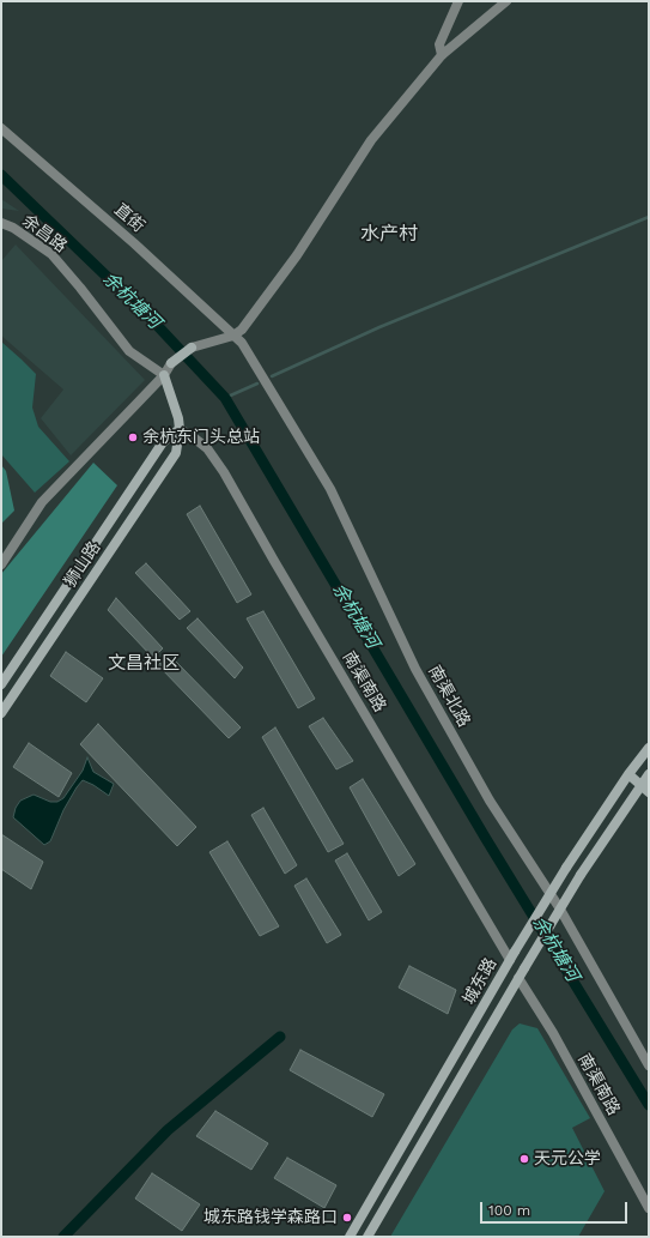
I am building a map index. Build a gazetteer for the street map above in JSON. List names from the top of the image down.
{
  "streets": {
    "street": [
      "直街",
      "余昌路",
      "狮山路",
      "南渠南路",
      "南渠北路",
      "城东路"
    ]
  },
  "crossings": [
    ["直街", "南渠北路"],
    ["余昌路", "狮山路"],
    ["狮山路", "南渠南路"],
    ["南渠南路", "城东路"]
  ],
  "districts": ["水产村", "文昌社区"],
  "water": ["余杭塘河"],
  "places": ["余杭东门头总站", "天元公学", "城东路钱学森路口"],
  "scale_bar": "100 m"
}
